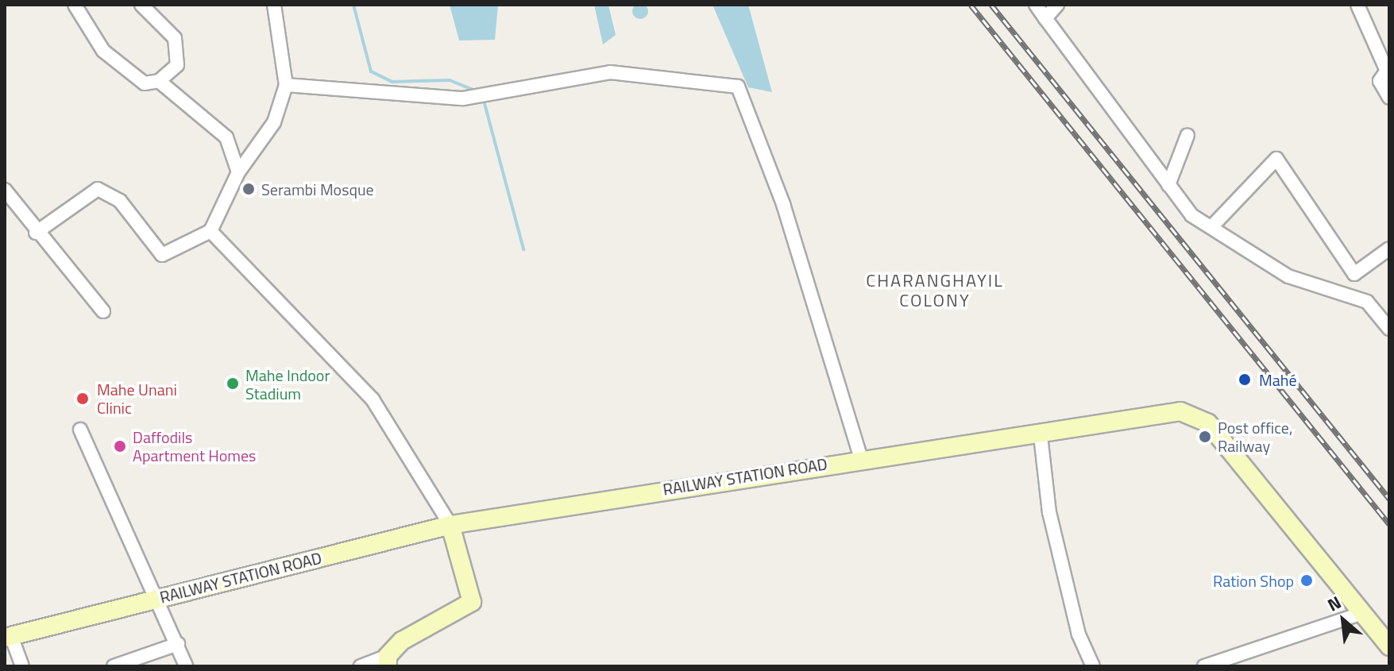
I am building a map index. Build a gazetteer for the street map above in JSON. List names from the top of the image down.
{
  "streets": {
    "street": ["RAILWAY STATION ROAD"]
  },
  "districts": ["CHARANGHAYIL COLONY"],
  "places": [
    "Serambi Mosque",
    "Mahé",
    "Mahe Indoor Stadium",
    "Mahe Unani Clinic",
    "Post office, Railway",
    "Daffodils Apartment Homes",
    "Ration Shop"
  ],
  "north": "top left"
}
